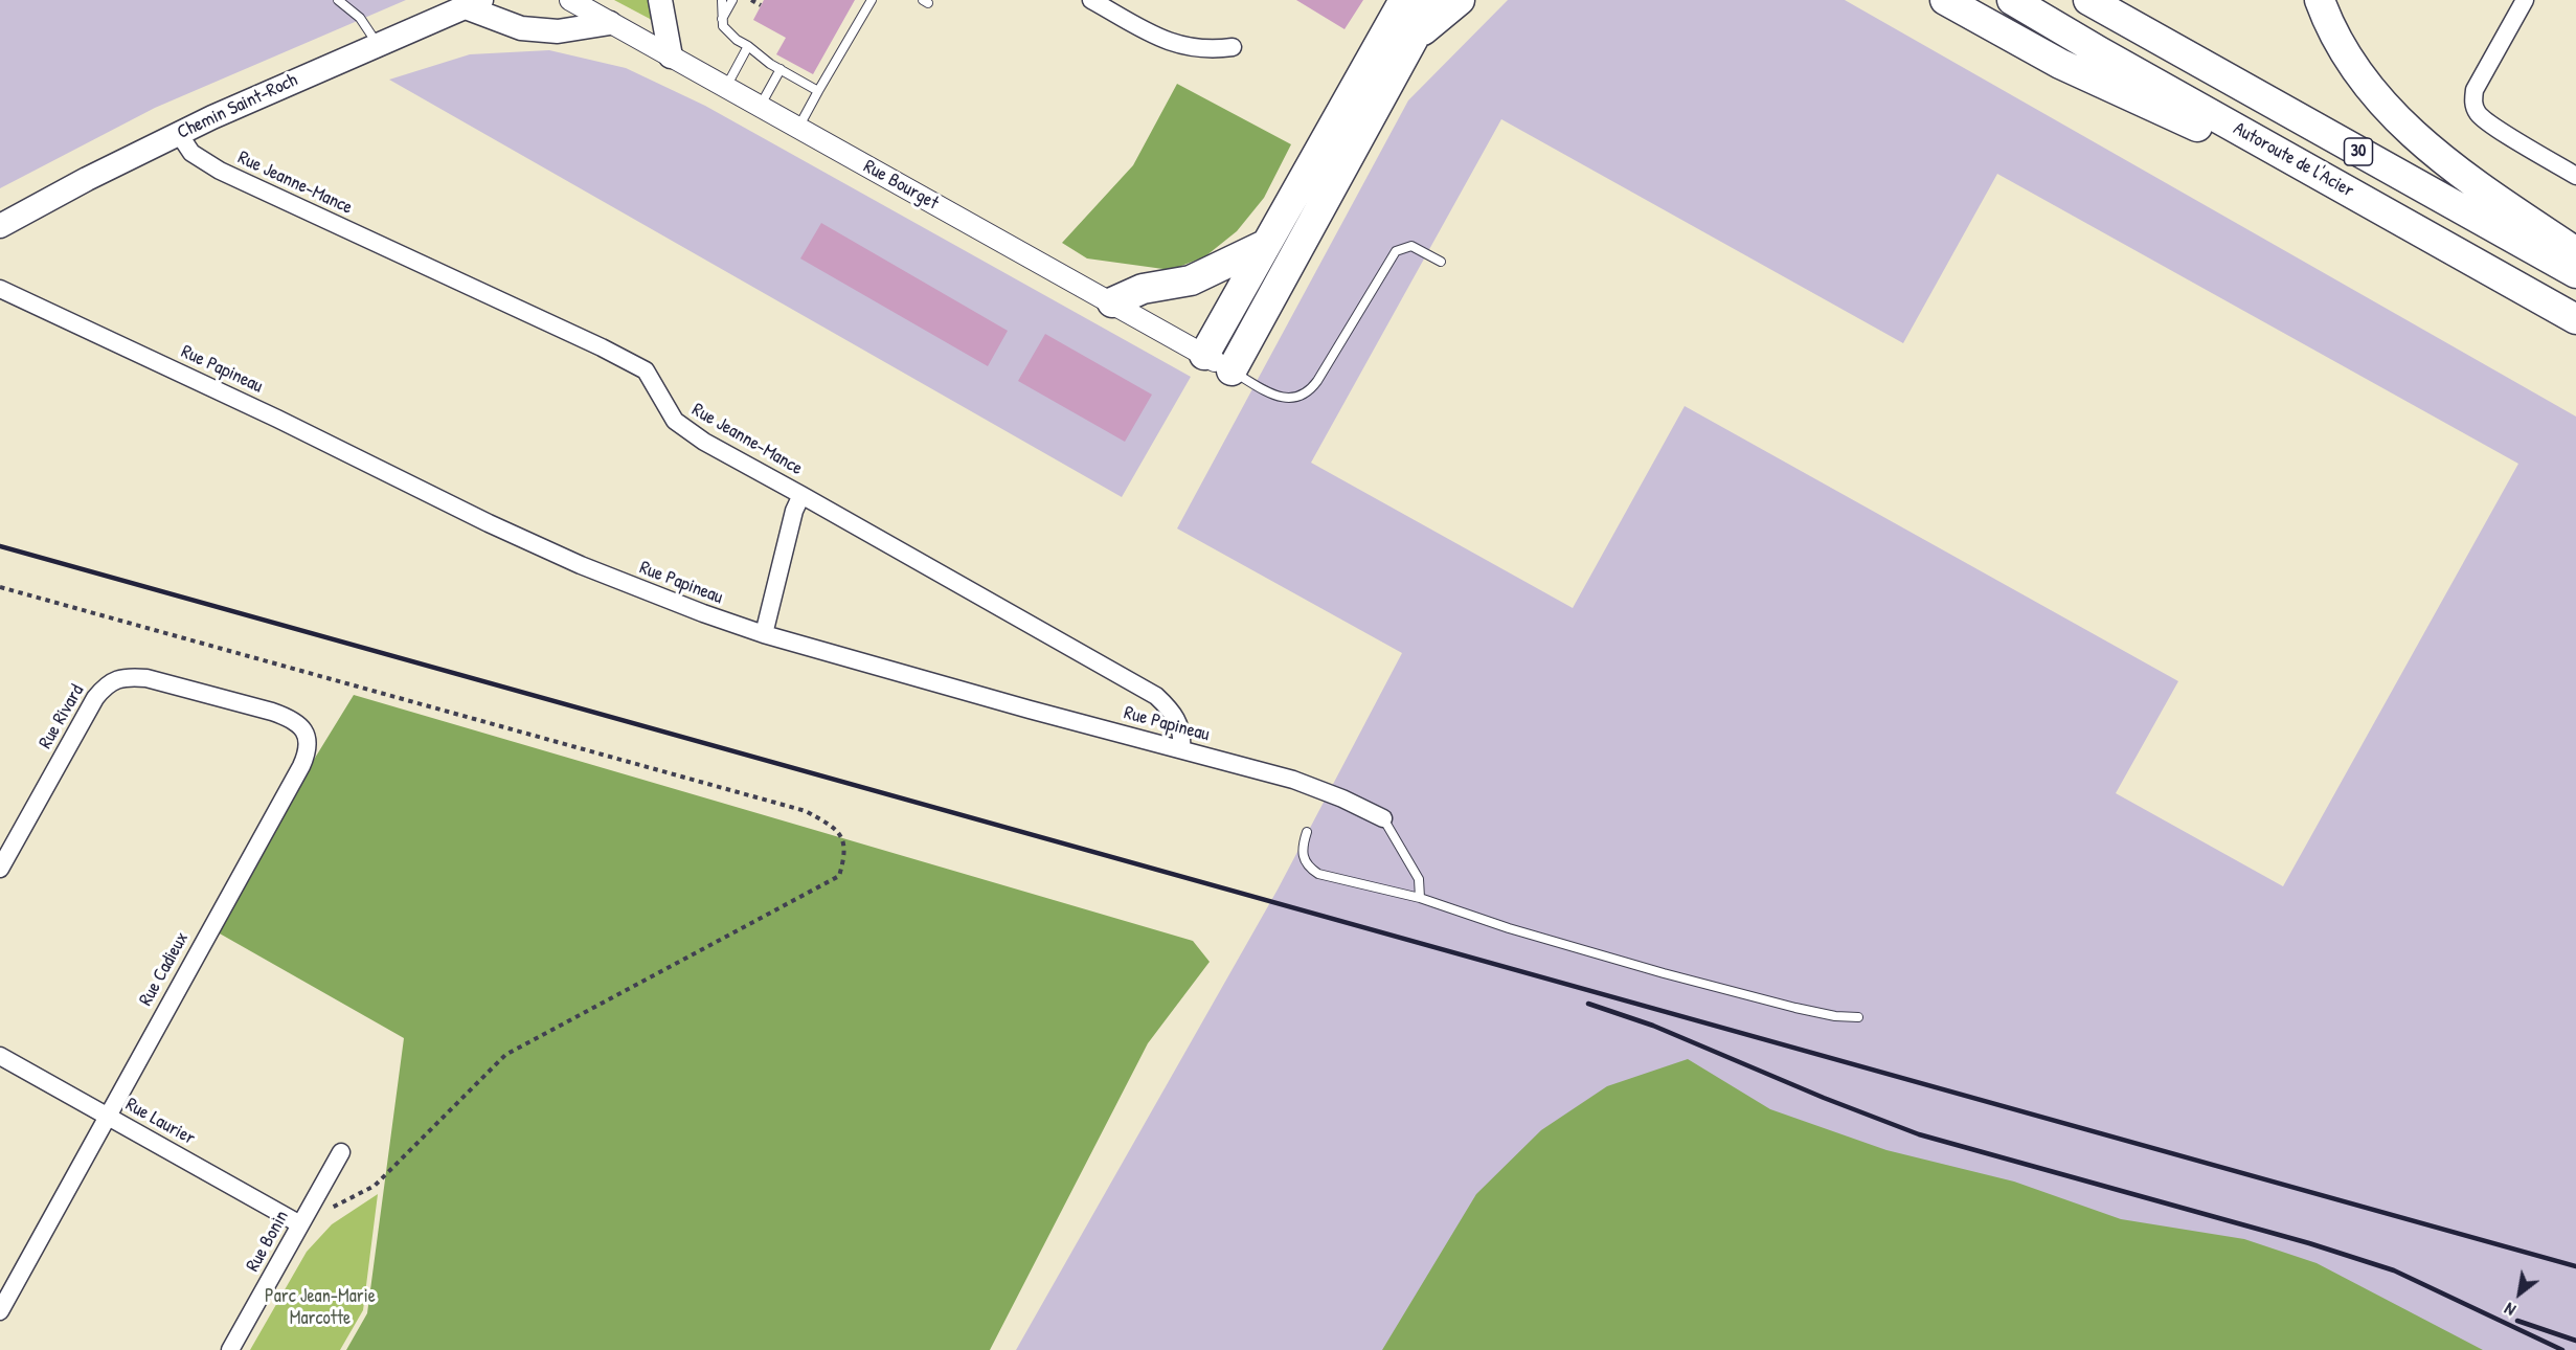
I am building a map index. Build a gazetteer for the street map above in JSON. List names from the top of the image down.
{
  "streets": {
    "highway": ["30", "Autoroute de l'Acier"],
    "main road": ["Chemin Saint-Roch"],
    "street": [
      "Rue Jeanne-Mance",
      "Rue Bourget",
      "Rue Papineau",
      "Rue Rivard",
      "Rue Cadieux",
      "Rue Laurier",
      "Rue Bonin"
    ]
  },
  "crossings": [
    ["Chemin Saint-Roch", "Rue Jeanne-Mance"],
    ["Rue Jeanne-Mance", "Rue Papineau"],
    ["Rue Rivard", "Rue Cadieux"],
    ["Rue Cadieux", "Rue Laurier"],
    ["Rue Laurier", "Rue Bonin"]
  ],
  "parks": ["Parc Jean-Marie Marcotte"],
  "north": "bottom left"
}
